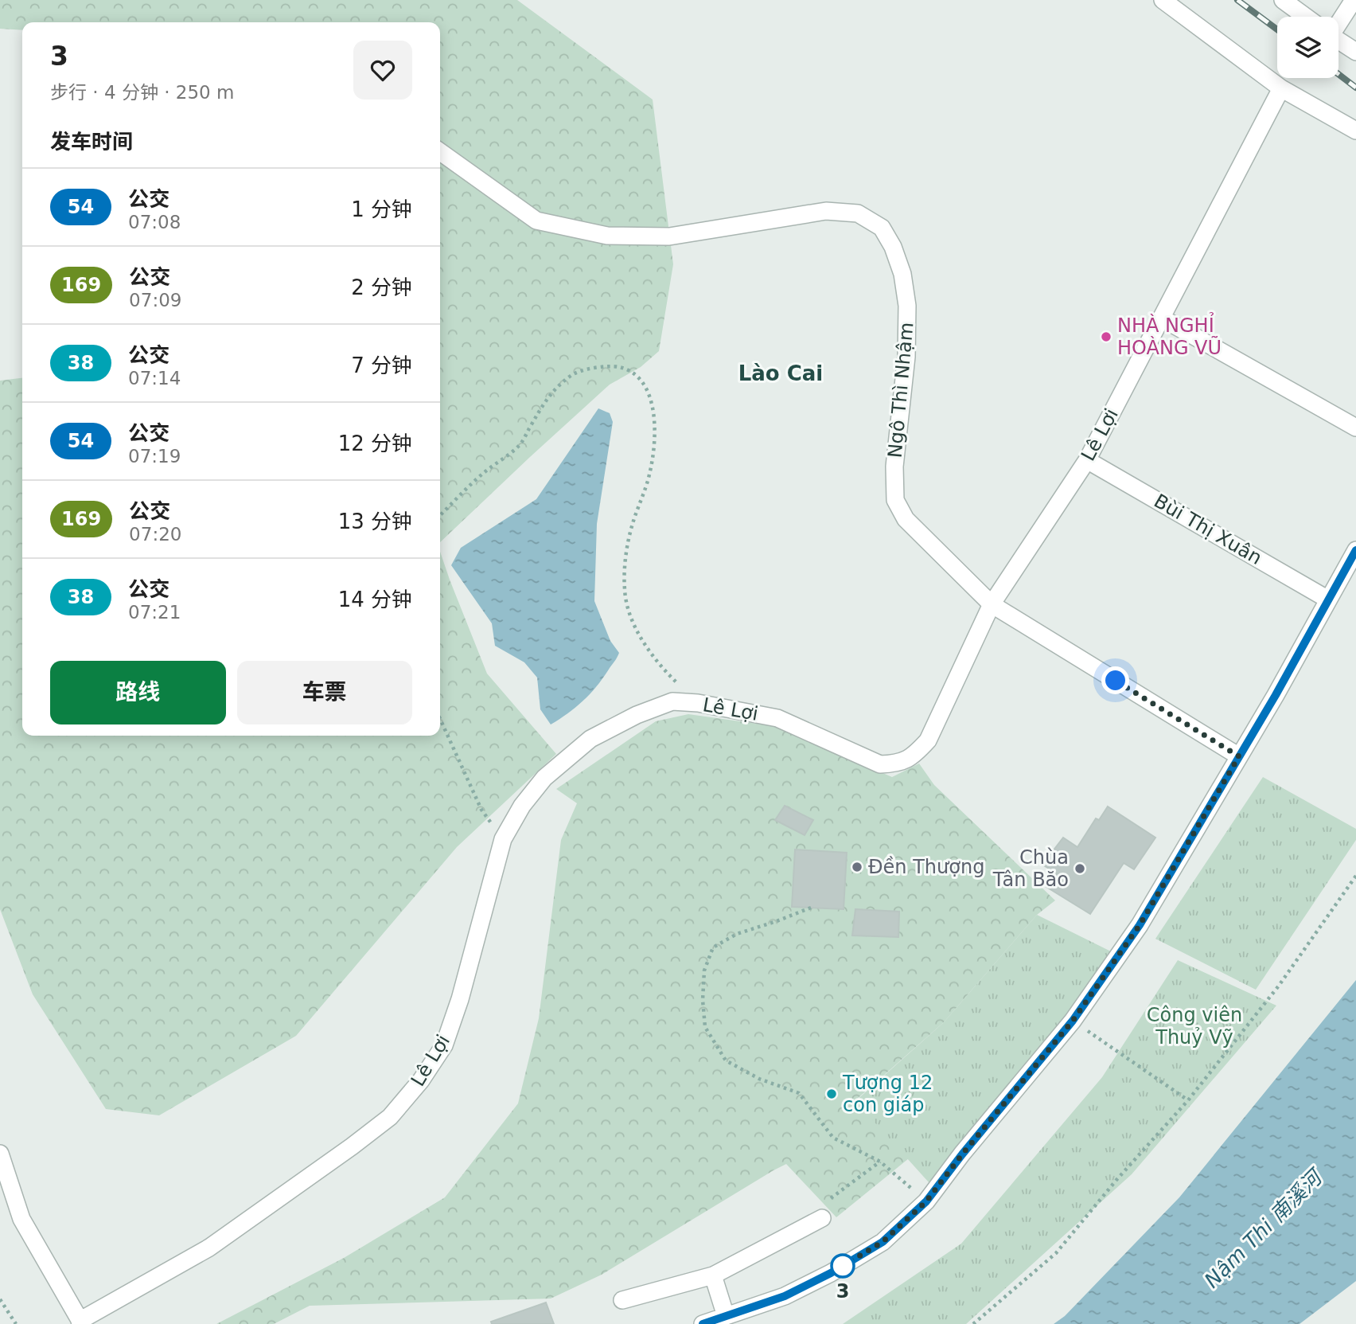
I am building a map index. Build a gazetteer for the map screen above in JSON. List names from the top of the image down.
{
  "streets": {
    "street": ["Ngô Thì Nhậm", "Lê Lợi", "Bùi Thị Xuân"]
  },
  "crossings": [
    ["Ngô Thì Nhậm", "Lê Lợi"],
    ["Lê Lợi", "Bùi Thị Xuân"]
  ],
  "districts": ["Lào Cai"],
  "water": ["Nậm Thi 南溪河"],
  "parks": ["Công viên Thuỷ Vỹ"],
  "places": [
    "NHÀ NGHỈ HOÀNG VŨ",
    "Đền Thượng",
    "Chùa Tân Băo",
    "Tượng 12 con giáp",
    "3"
  ],
  "lines": ["bus line 54"],
  "page": {
    "heading": [
      ["3", "步行 · 4 分钟 · 250 m"],
      "发车时间"
    ],
    "list": [
      {
        "mark": "54",
        "name": "公交",
        "note": "07:08",
        "value": "1 分钟"
      },
      {
        "mark": "169",
        "name": "公交",
        "note": "07:09",
        "value": "2 分钟"
      },
      {
        "mark": "38",
        "name": "公交",
        "note": "07:14",
        "value": "7 分钟"
      },
      {
        "mark": "54",
        "name": "公交",
        "note": "07:19",
        "value": "12 分钟"
      },
      {
        "mark": "169",
        "name": "公交",
        "note": "07:20",
        "value": "13 分钟"
      },
      {
        "mark": "38",
        "name": "公交",
        "note": "07:21",
        "value": "14 分钟"
      }
    ],
    "buttons": ["路线", "车票"]
  }
}
